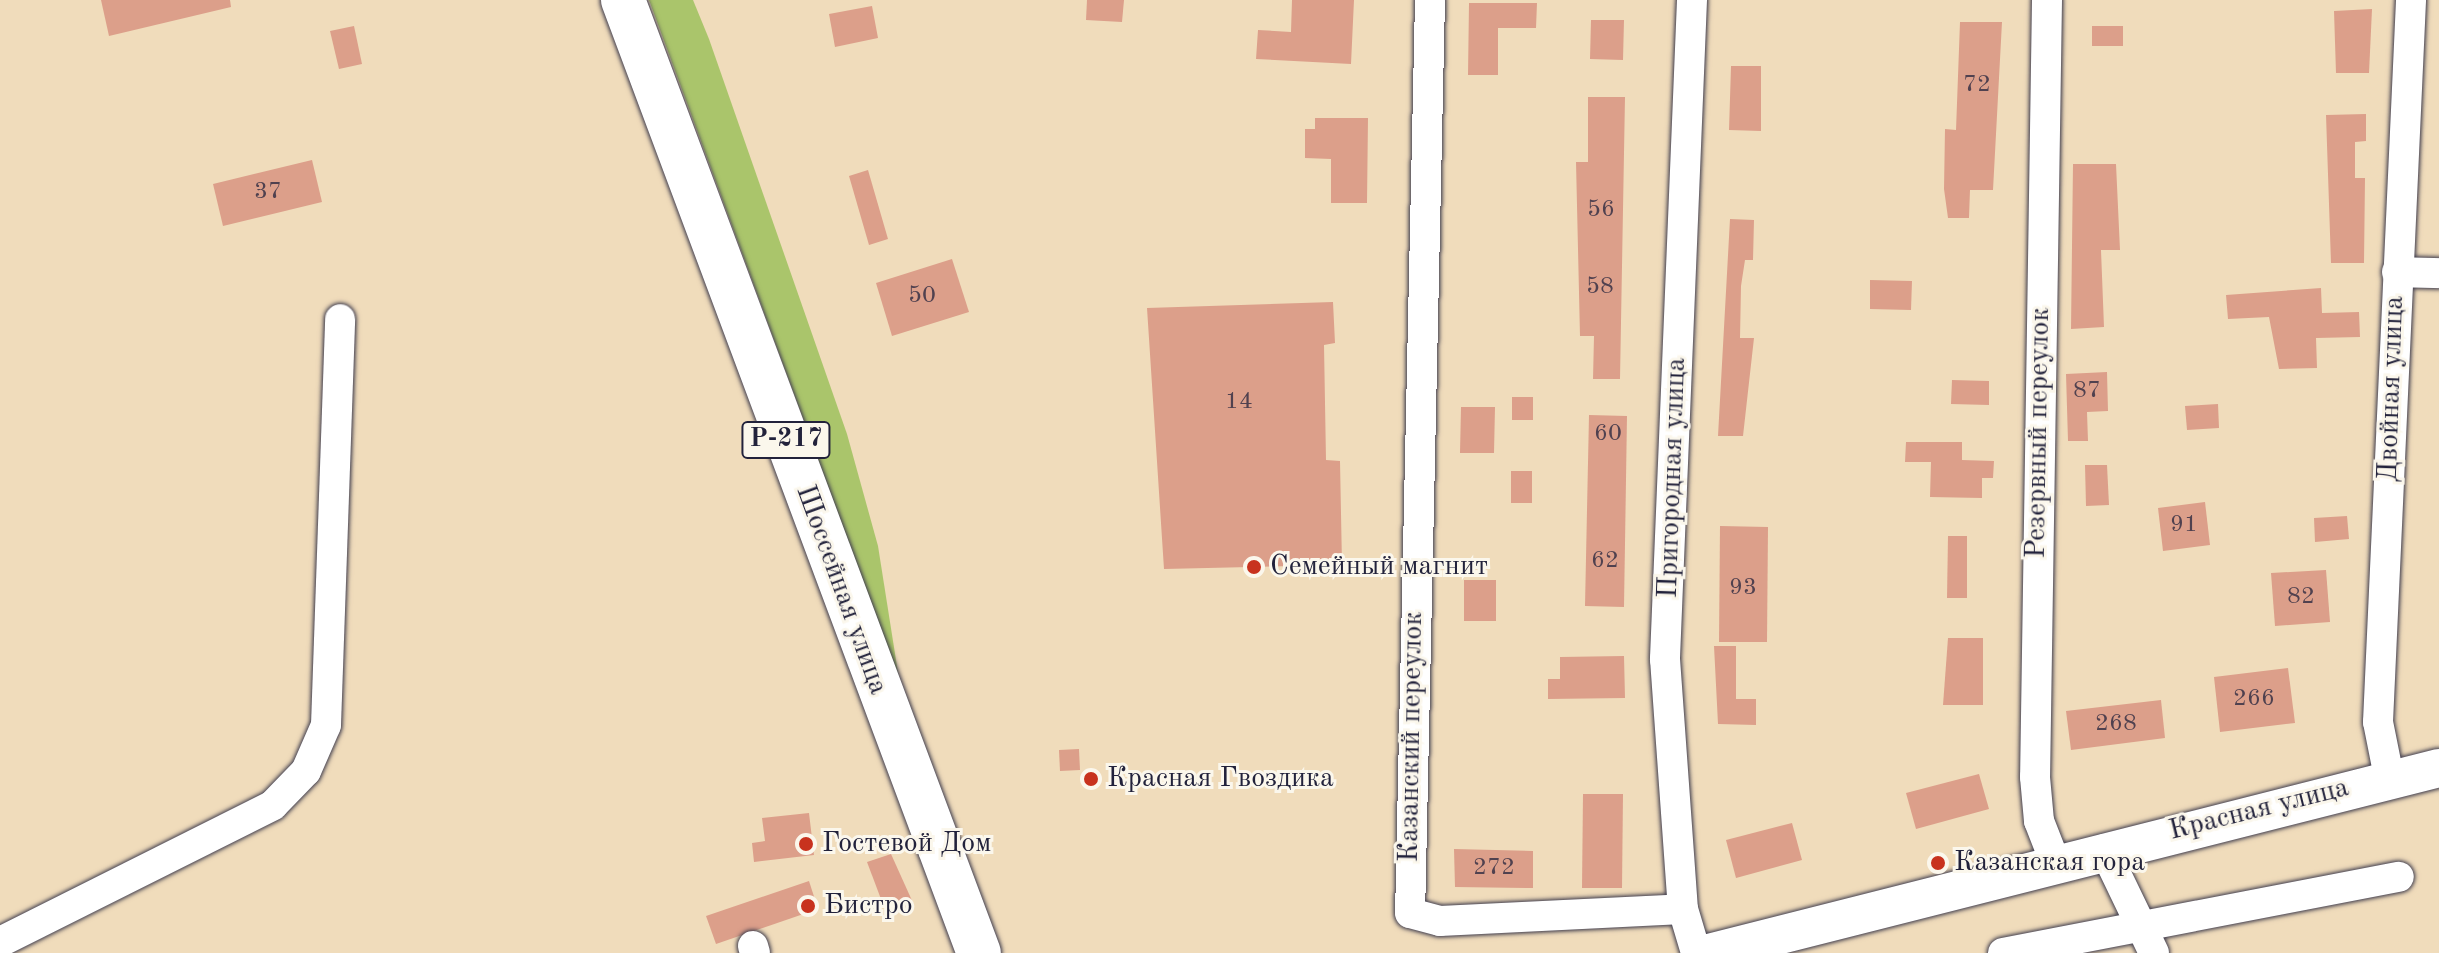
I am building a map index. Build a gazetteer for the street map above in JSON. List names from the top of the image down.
{
  "streets": {
    "highway": ["Р-217", "Шоссейная улица"],
    "main road": ["Красная улица"],
    "street": [
      "Двойная улица",
      "Резервный переулок",
      "Пригородная улица",
      "Казанский переулок"
    ]
  },
  "crossings": [
    ["Двойная улица", "Красная улица"],
    ["Резервный переулок", "Красная улица"],
    ["Пригородная улица", "Казанский переулок"]
  ],
  "places": [
    "Семейный магнит",
    "Красная Гвоздика",
    "Гостевой Дом",
    "Казанская гора",
    "Бистро"
  ],
  "house_numbers": [
    "72",
    "37",
    "56",
    "58",
    "50",
    "87",
    "14",
    "60",
    "91",
    "62",
    "93",
    "82",
    "266",
    "268",
    "272"
  ]
}
